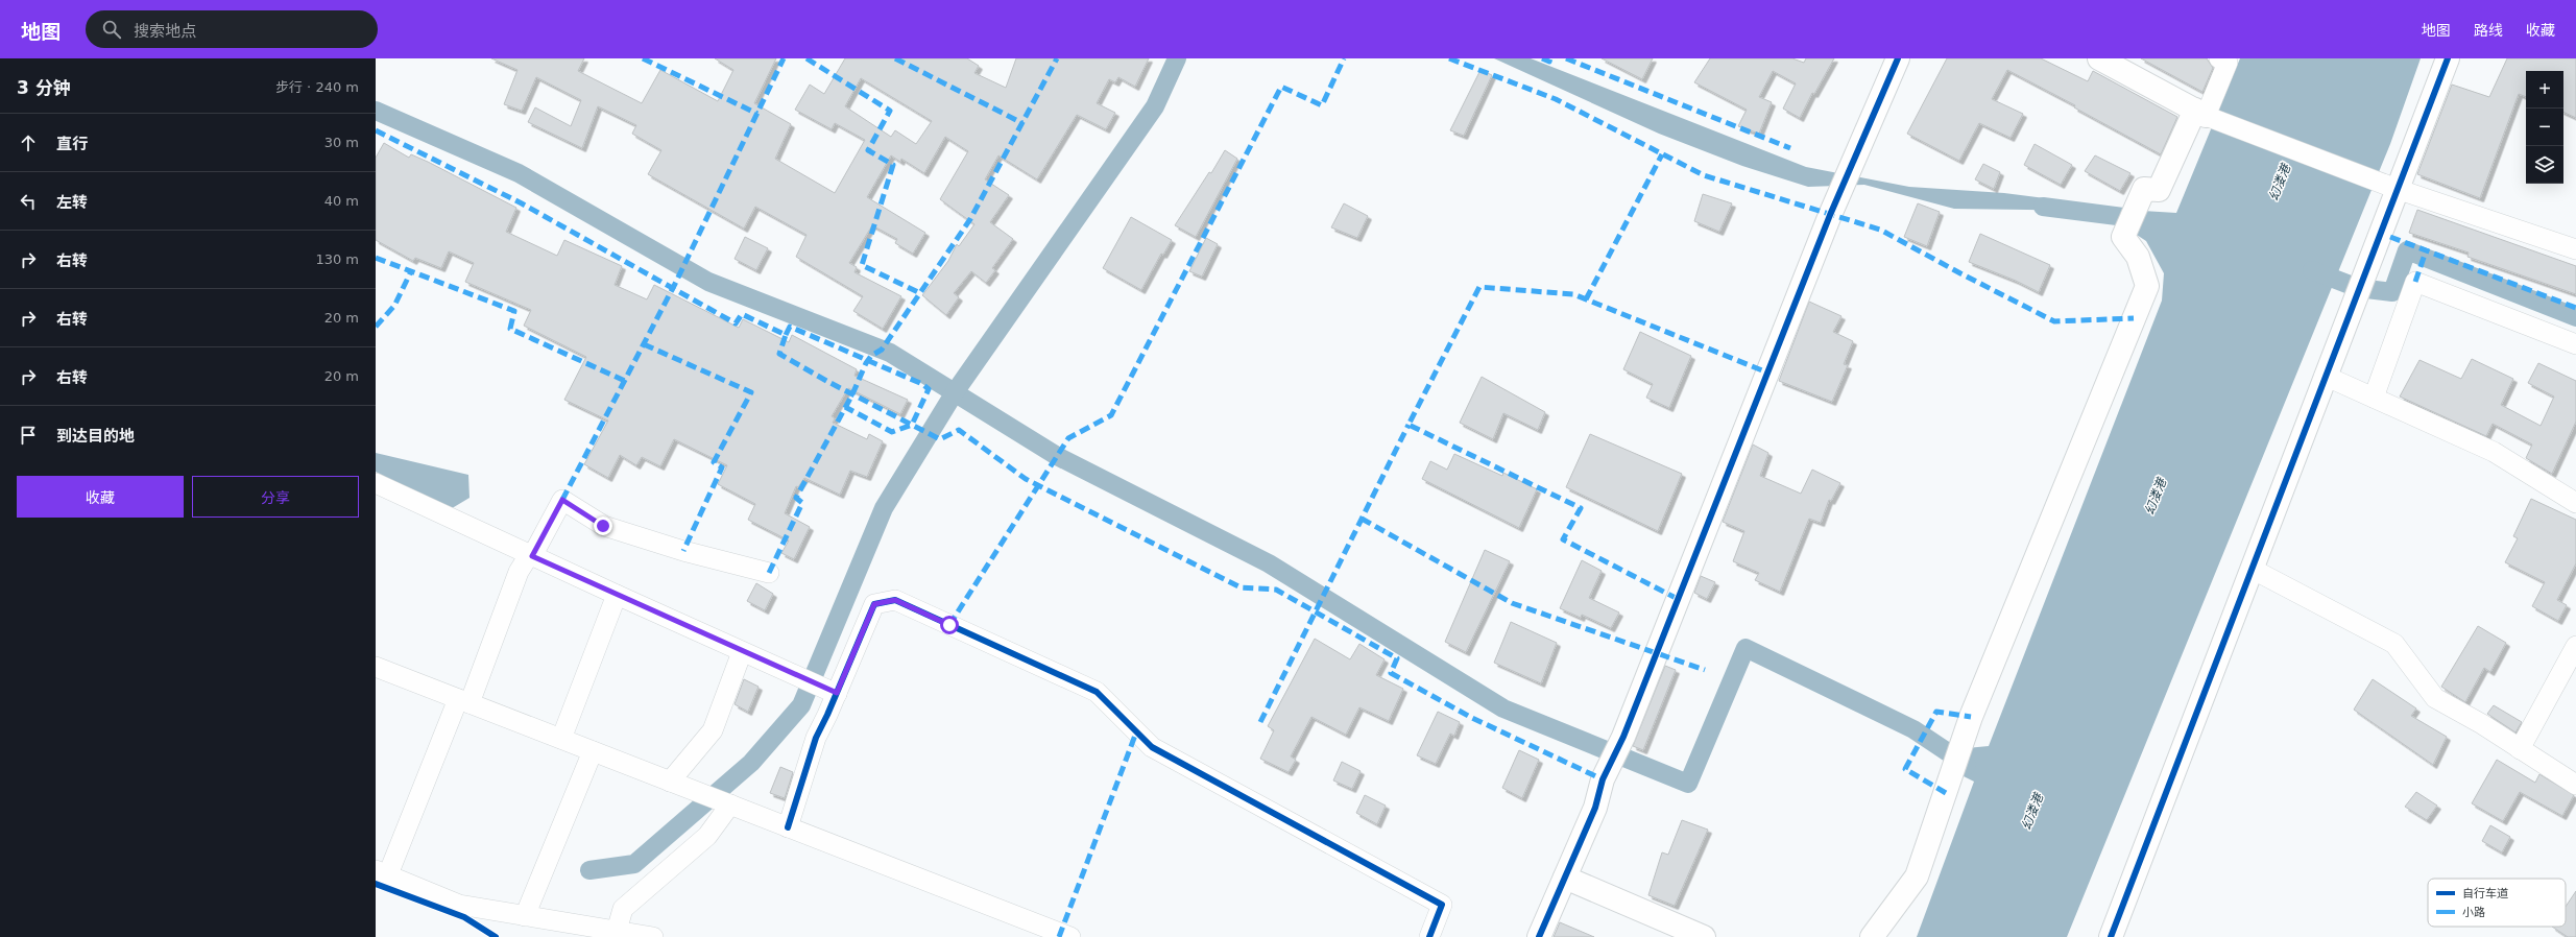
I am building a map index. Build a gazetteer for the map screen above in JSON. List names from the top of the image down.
{
  "water": ["幻溇港"],
  "legend": ["自行车道", "小路"],
  "page": {
    "header": "地图",
    "search": "搜索地点",
    "nav": ["地图", "路线", "收藏"],
    "heading": ["3 分钟", "步行 · 240 m"],
    "map_buttons": ["+", "−"],
    "list": [
      ["直行", "30 m"],
      ["左转", "40 m"],
      ["右转", "130 m"],
      ["右转", "20 m"],
      ["右转", "20 m"],
      "到达目的地"
    ],
    "buttons": ["收藏", "分享"]
  }
}
